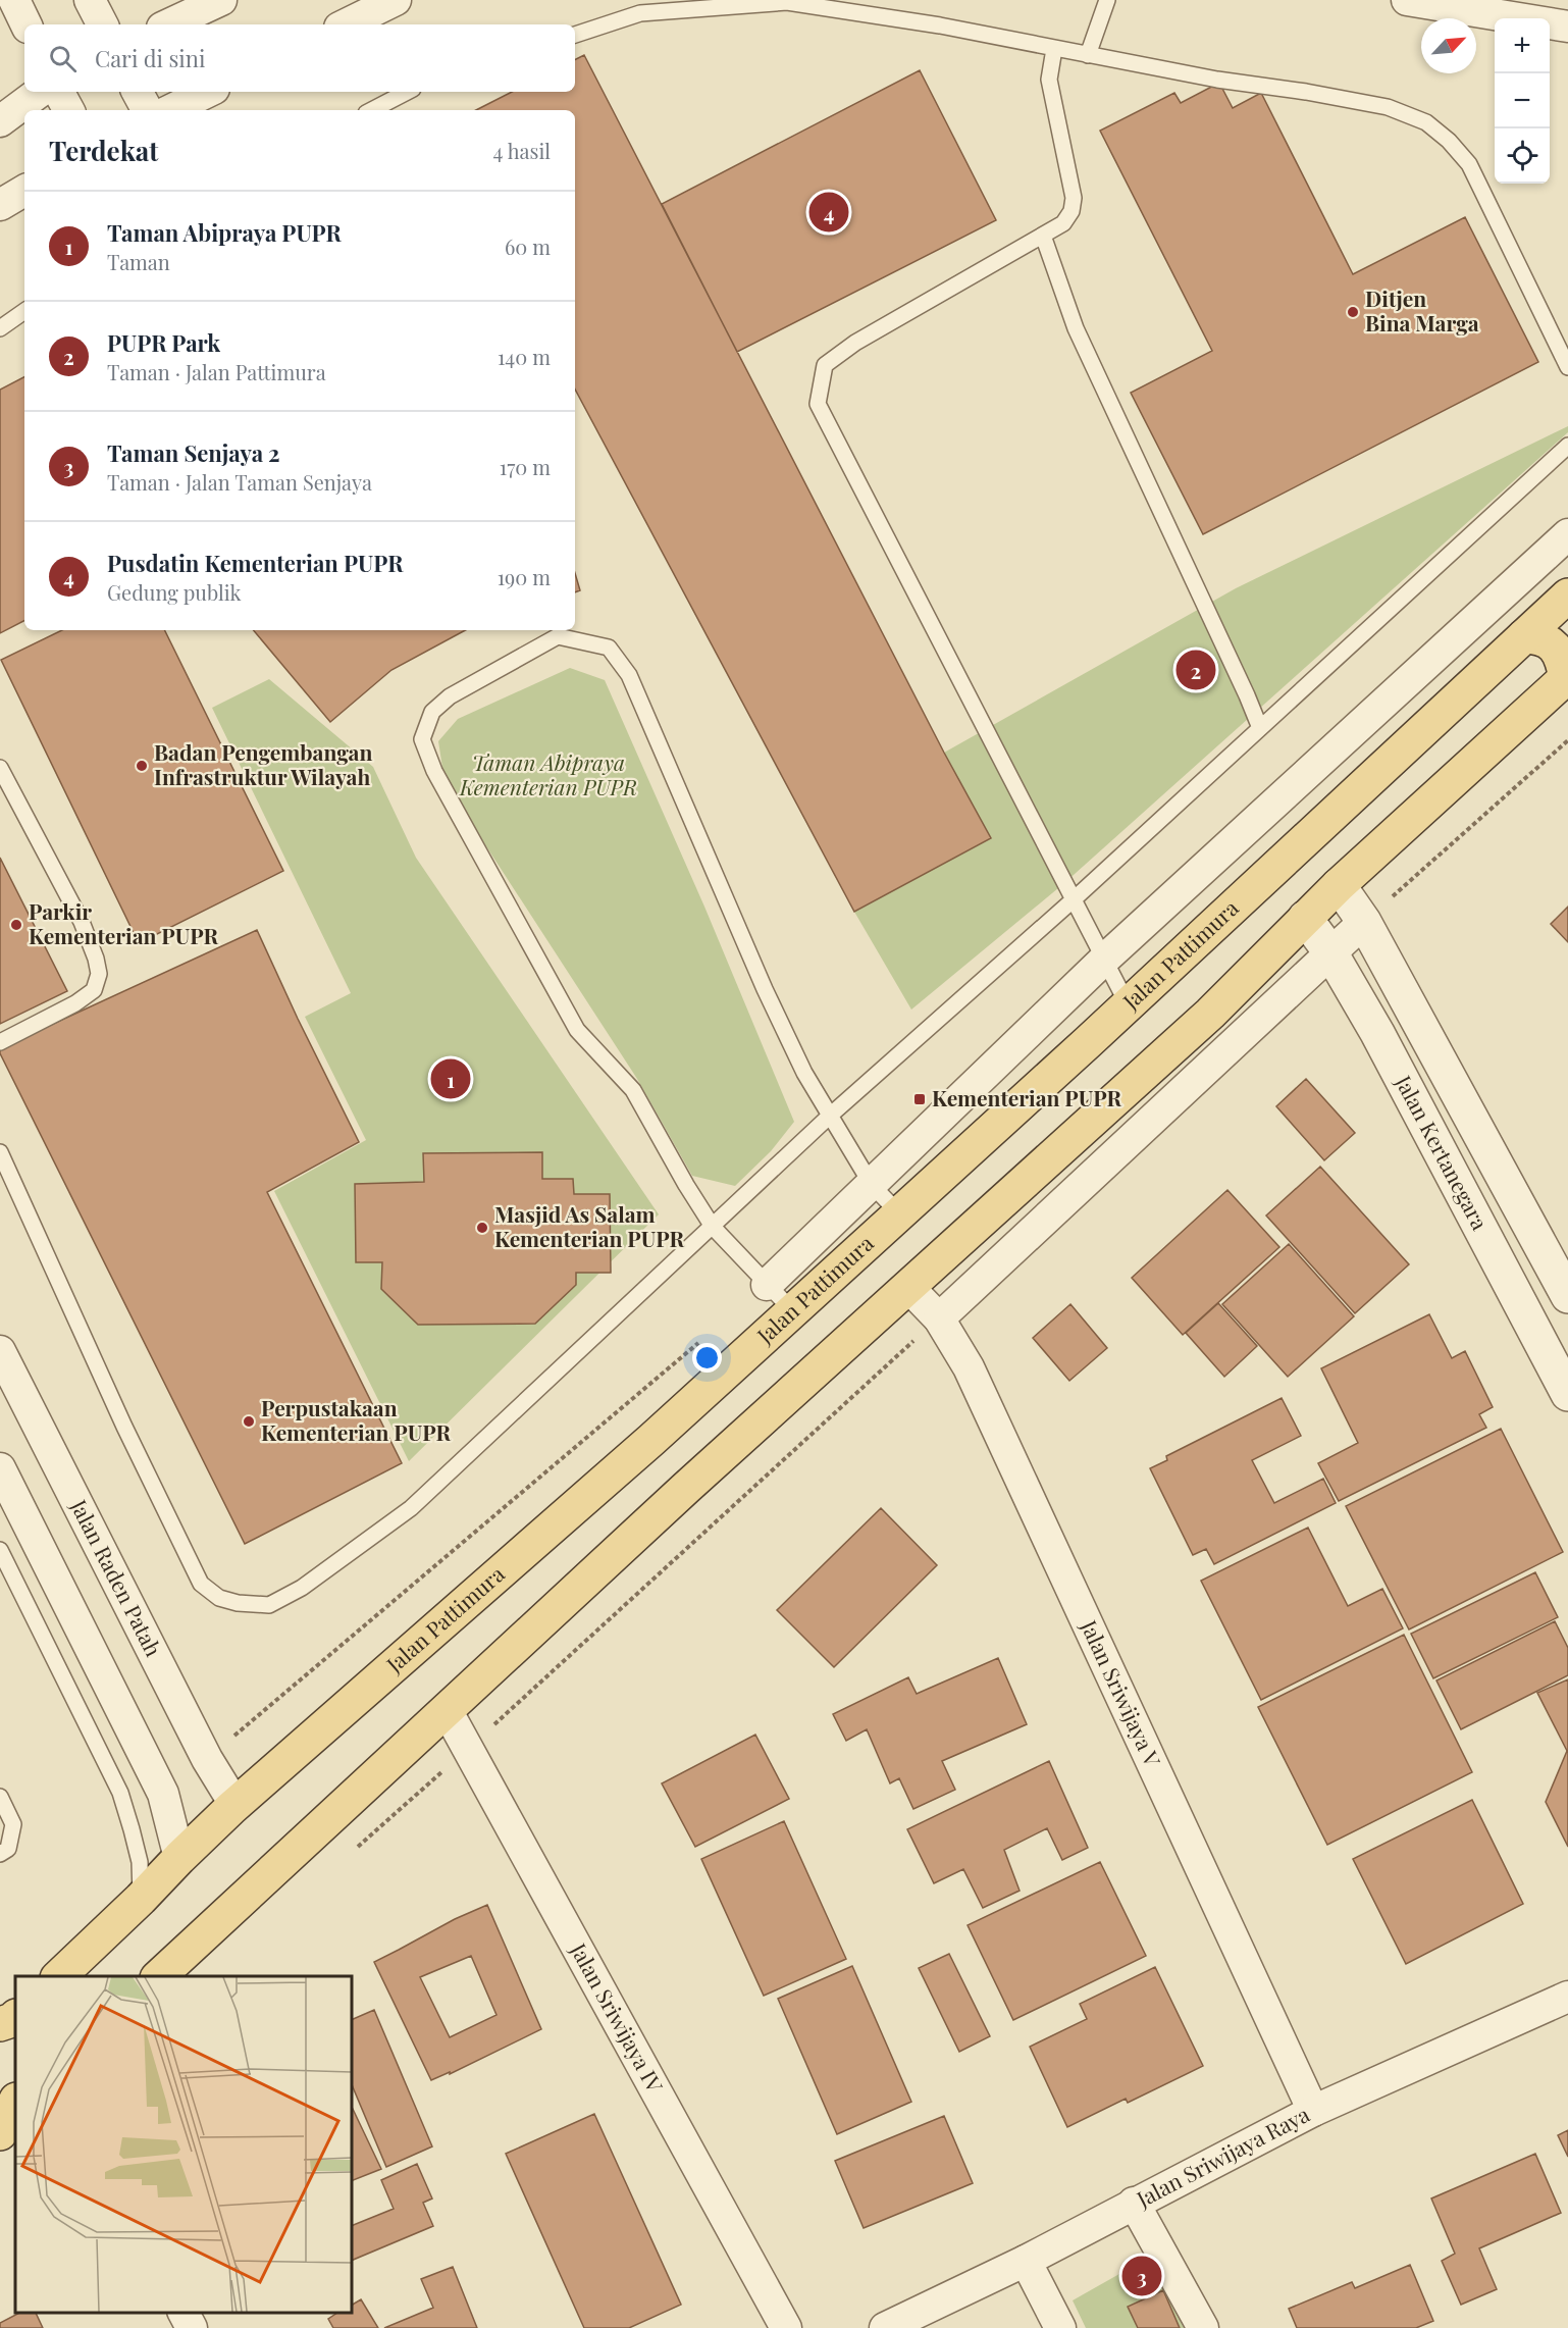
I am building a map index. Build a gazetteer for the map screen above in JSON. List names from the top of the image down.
{
  "streets": {
    "main road": ["Jalan Pattimura"],
    "street": [
      "Jalan Kertanegara",
      "Jalan Raden Patah",
      "Jalan Sriwijaya V",
      "Jalan Sriwijaya IV",
      "Jalan Sriwijaya Raya"
    ]
  },
  "crossings": [
    ["Jalan Pattimura", "Jalan Raden Patah"],
    ["Jalan Sriwijaya V", "Jalan Sriwijaya Raya"]
  ],
  "parks": ["Taman Abipraya Kementerian PUPR"],
  "places": {
    "other": [
      "Ditjen Bina Marga",
      "Badan Pengembangan Infrastruktur Wilayah",
      "Parkir Kementerian PUPR",
      "Masjid As Salam Kementerian PUPR",
      "Perpustakaan Kementerian PUPR"
    ],
    "transit": ["Kementerian PUPR"]
  },
  "north": "top right",
  "page": {
    "map_buttons": ["+", "−"],
    "search": "Cari di sini",
    "heading": ["Terdekat", "4 hasil"],
    "pins": [
      "4",
      "2",
      "1",
      "3"
    ],
    "list": [
      {
        "mark": "1",
        "name": "Taman Abipraya PUPR",
        "note": "Taman",
        "value": "60 m"
      },
      {
        "mark": "2",
        "name": "PUPR Park",
        "note": "Taman · Jalan Pattimura",
        "value": "140 m"
      },
      {
        "mark": "3",
        "name": "Taman Senjaya 2",
        "note": "Taman · Jalan Taman Senjaya",
        "value": "170 m"
      },
      {
        "mark": "4",
        "name": "Pusdatin Kementerian PUPR",
        "note": "Gedung publik",
        "value": "190 m"
      }
    ]
  }
}
